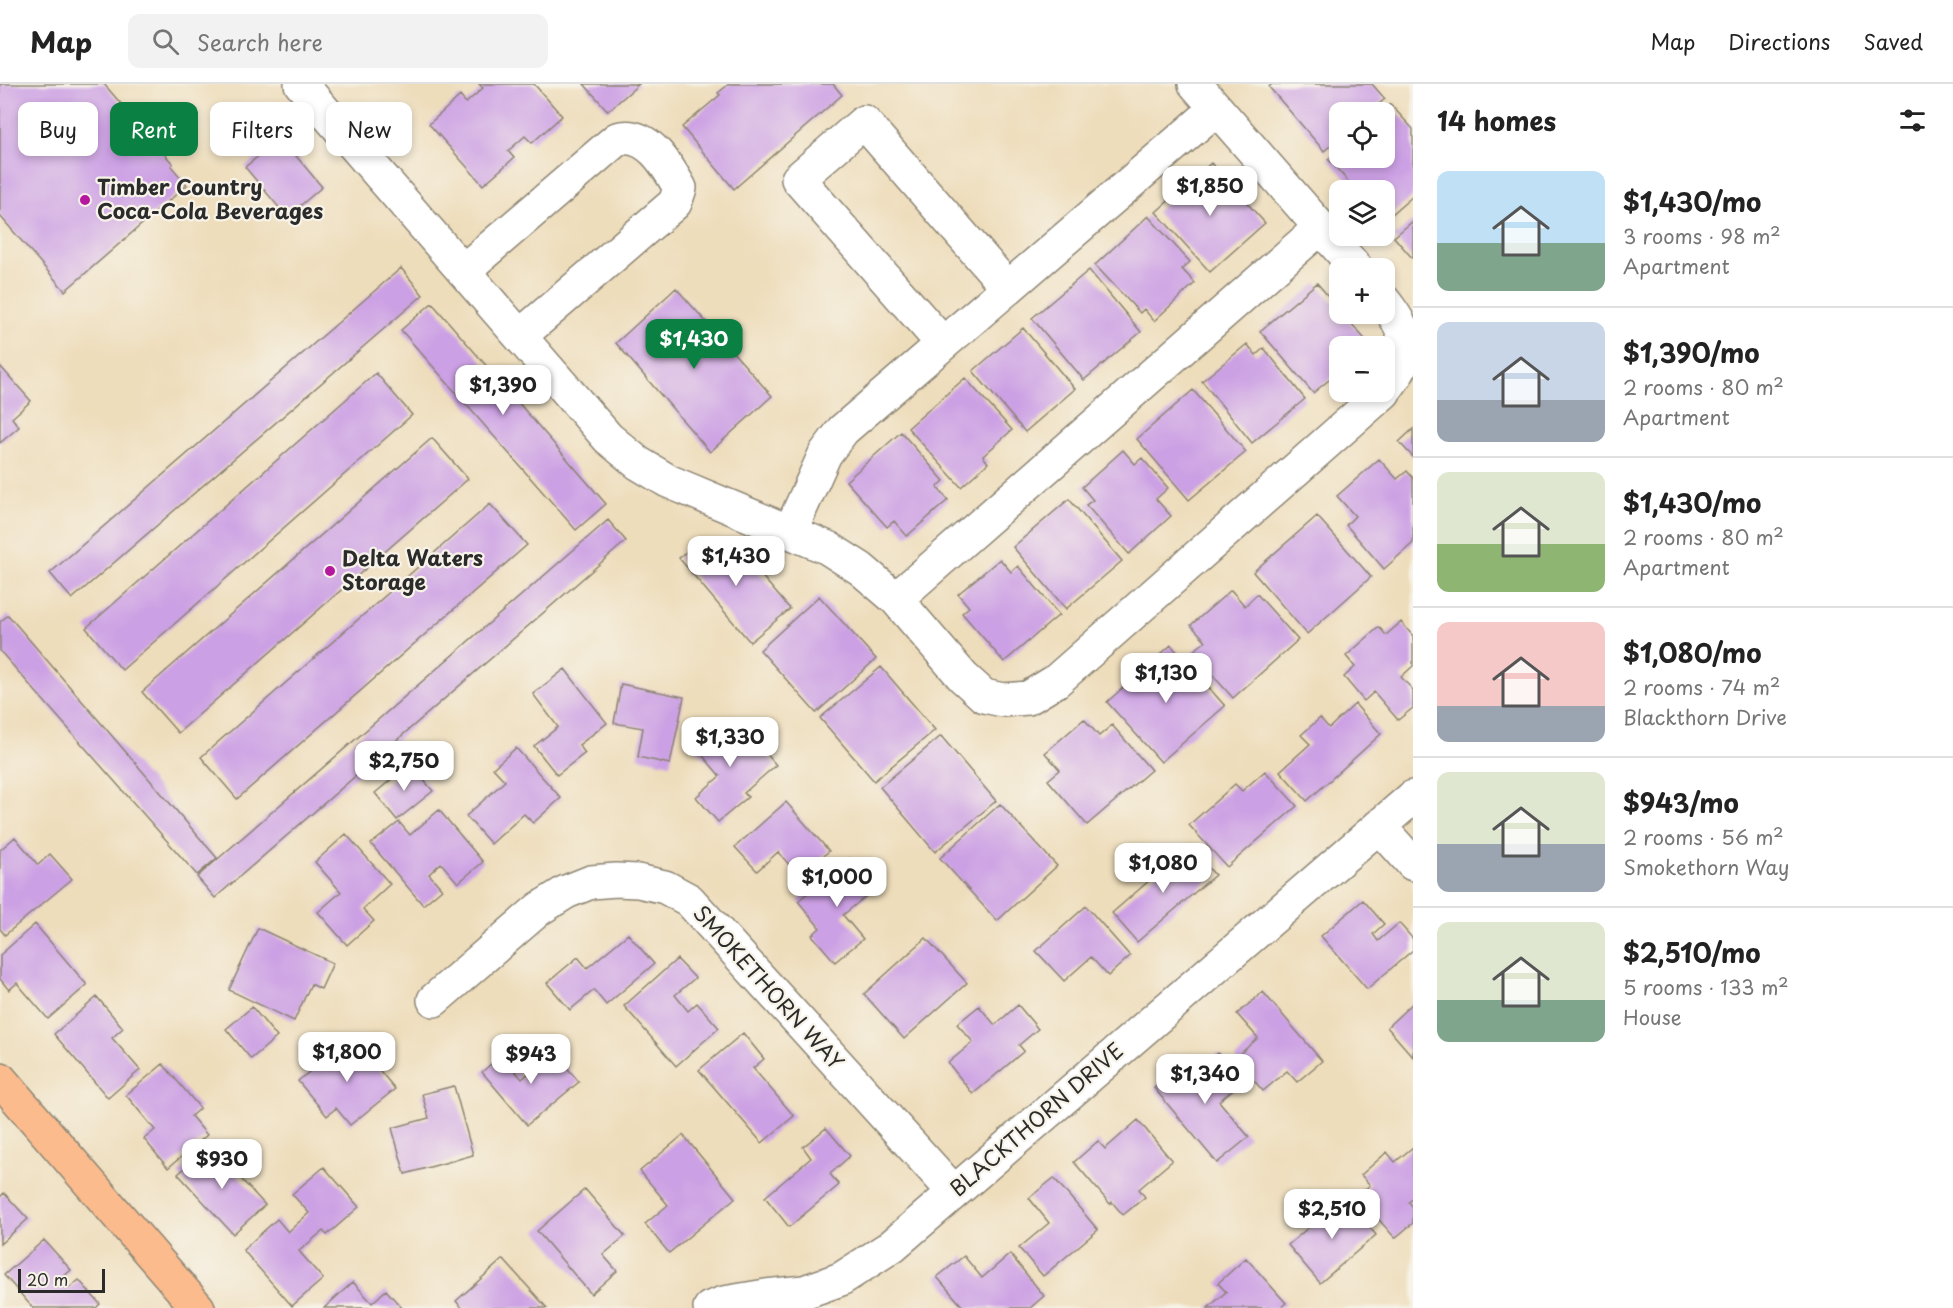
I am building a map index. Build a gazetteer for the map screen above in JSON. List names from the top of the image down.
{
  "streets": {
    "street": ["SMOKETHORN WAY", "BLACKTHORN DRIVE"]
  },
  "crossings": [
    ["SMOKETHORN WAY", "BLACKTHORN DRIVE"]
  ],
  "places": ["Timber Country Coca-Cola Beverages", "Delta Waters Storage"],
  "scale_bar": "20 m",
  "page": {
    "header": "Map",
    "search": "Search here",
    "nav": ["Map", "Directions", "Saved"],
    "heading": "14 homes",
    "map_buttons": ["+", "−"],
    "chip": [
      "Buy",
      "Rent",
      "Filters",
      "New"
    ],
    "list": [
      {
        "name": "$1,430/mo",
        "note": "3 rooms · 98 m² · Apartment"
      },
      {
        "name": "$1,390/mo",
        "note": "2 rooms · 80 m² · Apartment"
      },
      {
        "name": "$1,430/mo",
        "note": "2 rooms · 80 m² · Apartment"
      },
      {
        "name": "$1,080/mo",
        "note": "2 rooms · 74 m² · Blackthorn Drive"
      },
      {
        "name": "$943/mo",
        "note": "2 rooms · 56 m² · Smokethorn Way"
      },
      {
        "name": "$2,510/mo",
        "note": "5 rooms · 133 m² · House"
      }
    ],
    "price": [
      "$1,850",
      "$1,430",
      "$1,390",
      "$1,430",
      "$1,130",
      "$1,330",
      "$2,750",
      "$1,080",
      "$1,000",
      "$1,800",
      "$943",
      "$1,340",
      "$930",
      "$2,510"
    ],
    "scale": "20 m"
  }
}
